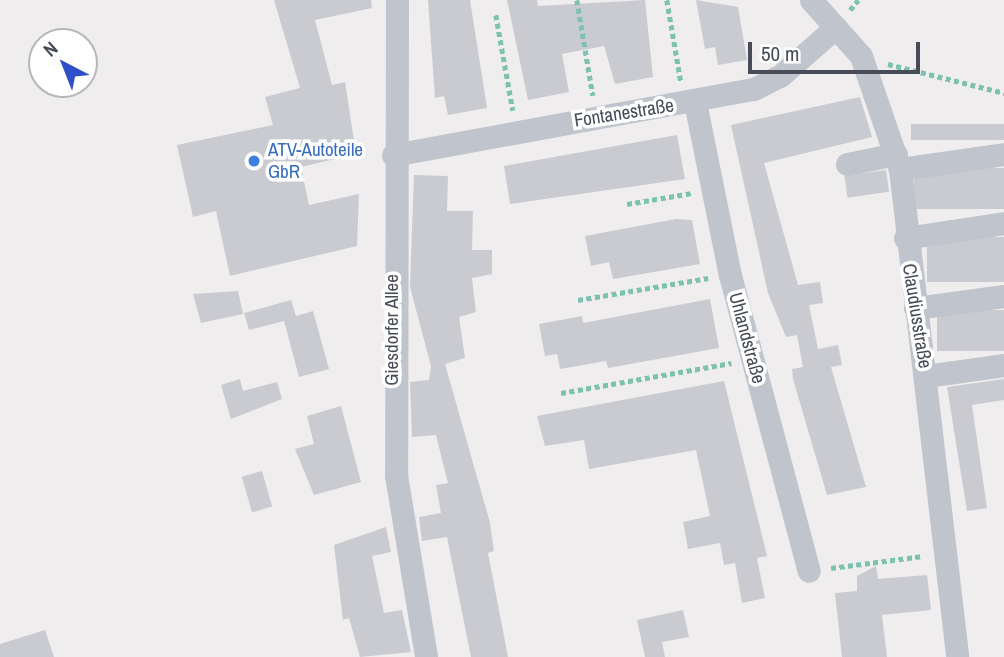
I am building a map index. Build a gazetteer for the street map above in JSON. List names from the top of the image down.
{
  "streets": {
    "street": [
      "Fontanestraße",
      "Claudiusstraße",
      "Giesdorfer Allee",
      "Uhlandstraße"
    ]
  },
  "crossings": [
    ["Fontanestraße", "Claudiusstraße"],
    ["Fontanestraße", "Giesdorfer Allee"],
    ["Fontanestraße", "Uhlandstraße"]
  ],
  "places": ["ATV-Autoteile GbR"],
  "scale_bar": "50 m",
  "north": "top left"
}
